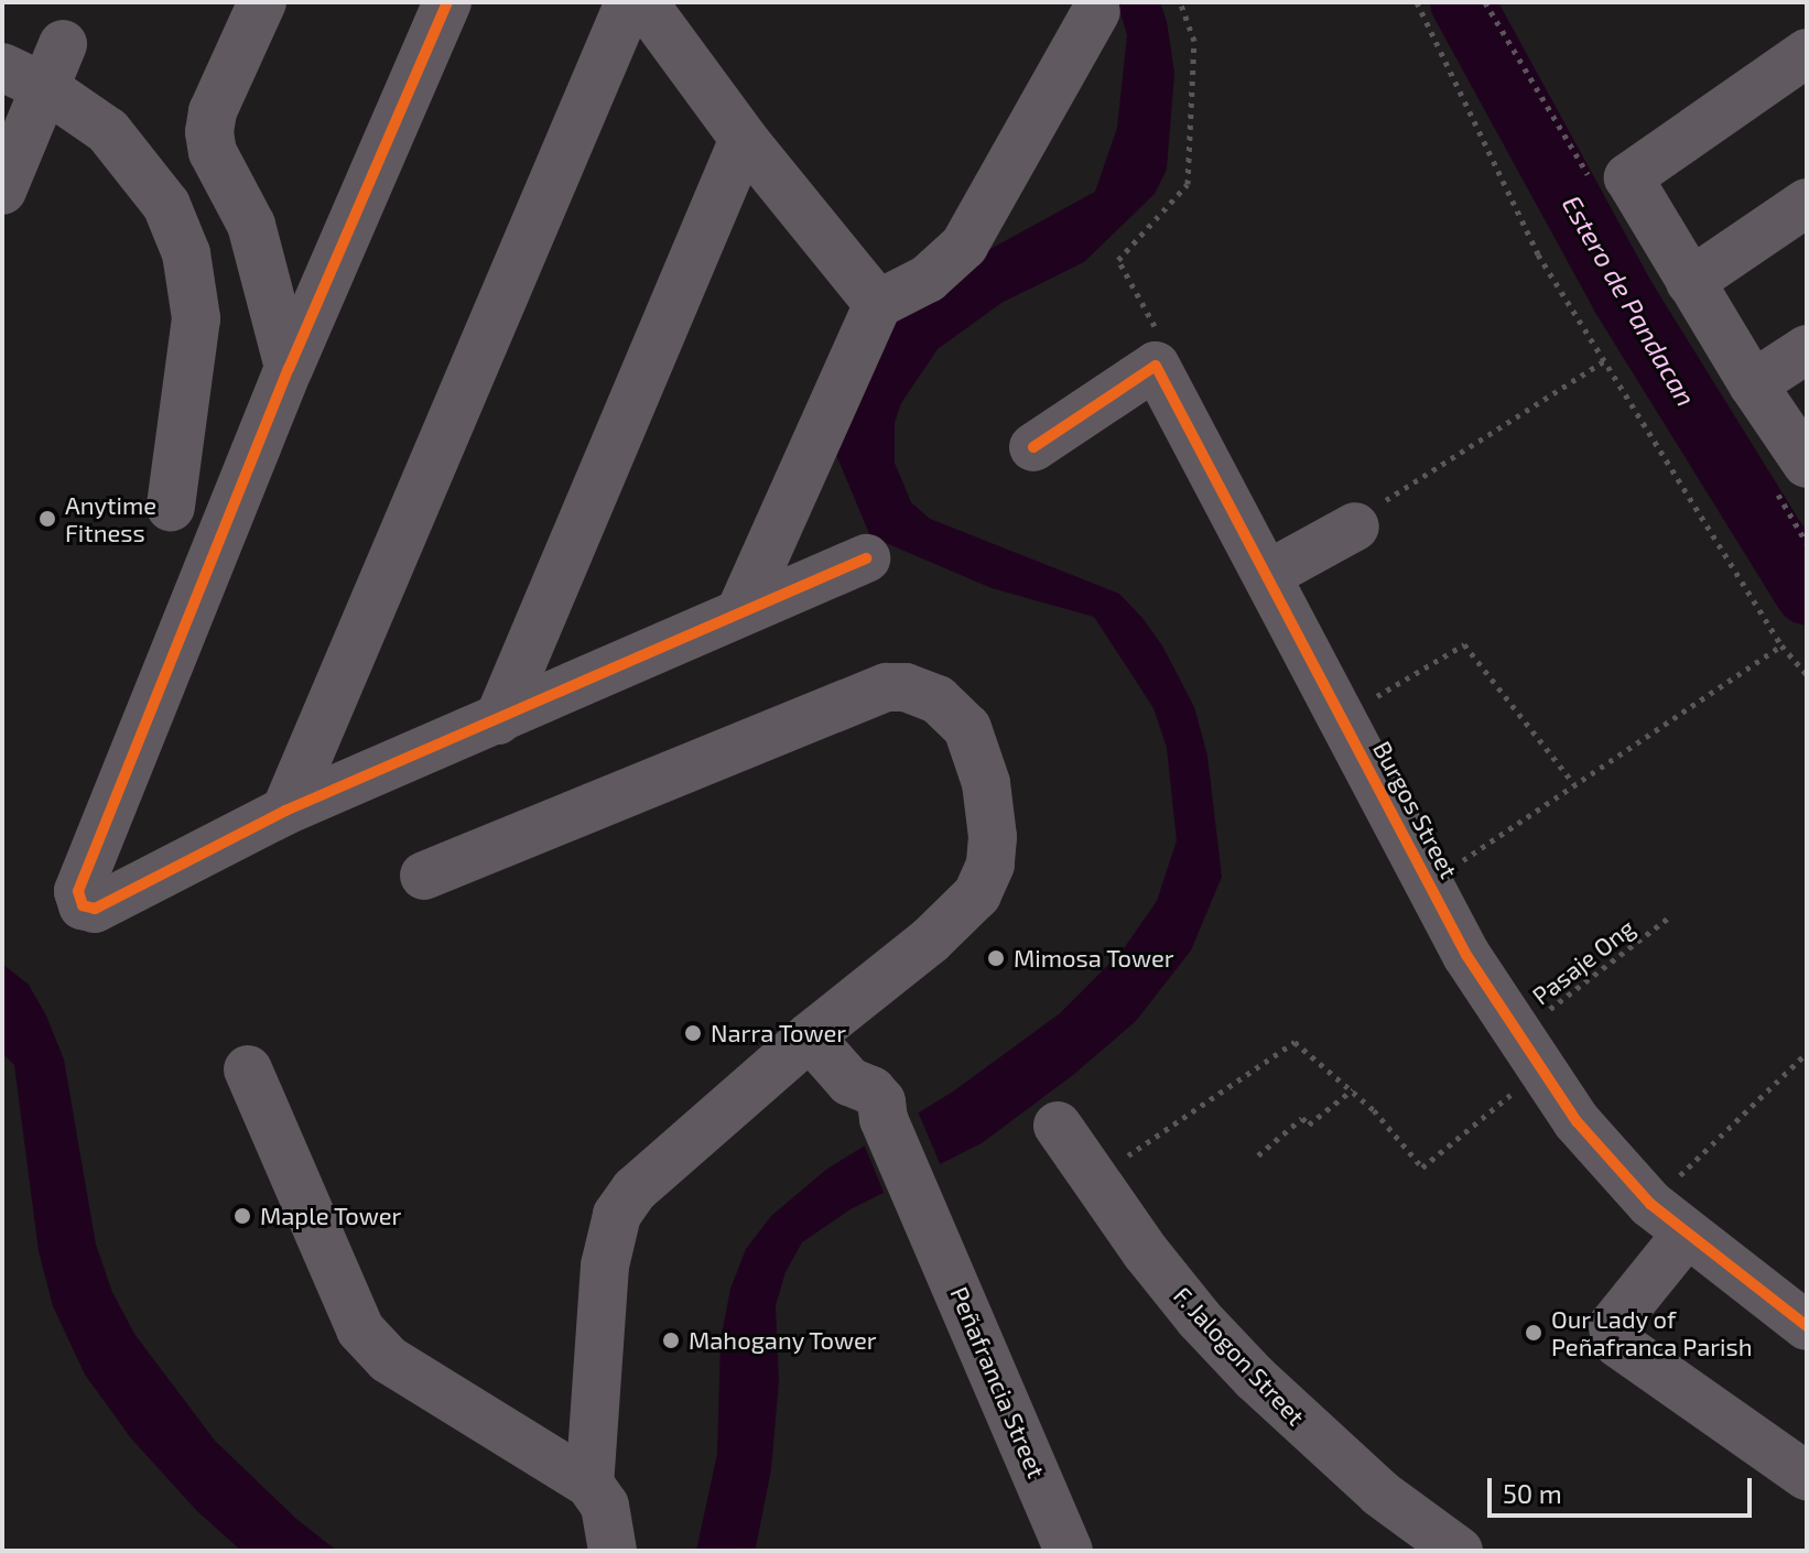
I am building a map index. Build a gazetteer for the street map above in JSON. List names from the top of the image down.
{
  "streets": {
    "street": ["Burgos Street", "F. Jalogon Street", "Peñafrancia Street"],
    "path": ["Pasaje Ong"]
  },
  "crossings": [
    ["Burgos Street", "Pasaje Ong"]
  ],
  "water": ["Estero de Pandacan"],
  "places": [
    "Anytime Fitness",
    "Mimosa Tower",
    "Narra Tower",
    "Maple Tower",
    "Our Lady of Peñafranca Parish",
    "Mahogany Tower"
  ],
  "scale_bar": "50 m"
}
